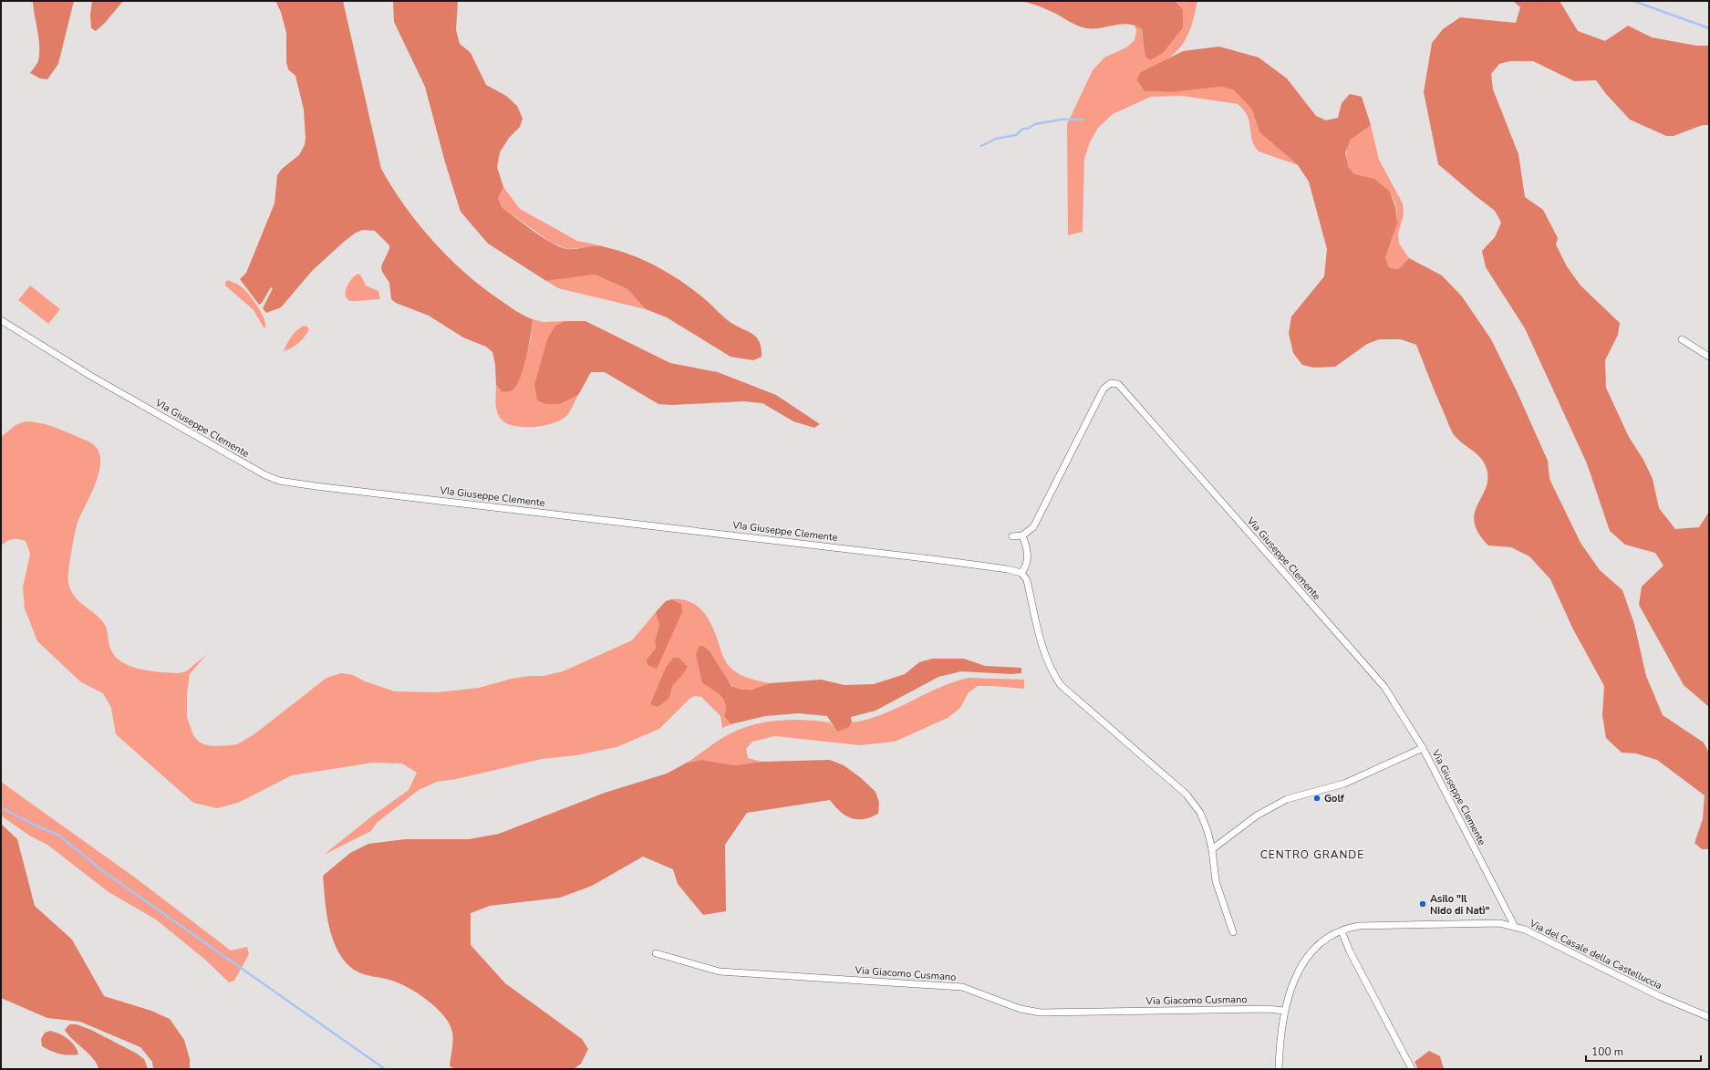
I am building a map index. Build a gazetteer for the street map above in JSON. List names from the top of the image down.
{
  "streets": {
    "street": [
      "VIa Giuseppe Clemente",
      "Via Giuseppe Clemente",
      "Via del Casale della Castelluccia",
      "Via Giacomo Cusmano"
    ]
  },
  "crossings": [
    ["Via Giuseppe Clemente", "Via del Casale della Castelluccia"],
    ["Via del Casale della Castelluccia", "Via Giacomo Cusmano"]
  ],
  "districts": ["CENTRO GRANDE"],
  "places": ["Golf", "Asilo \"Il Nido di Natì\""],
  "scale_bar": "100 m"
}
